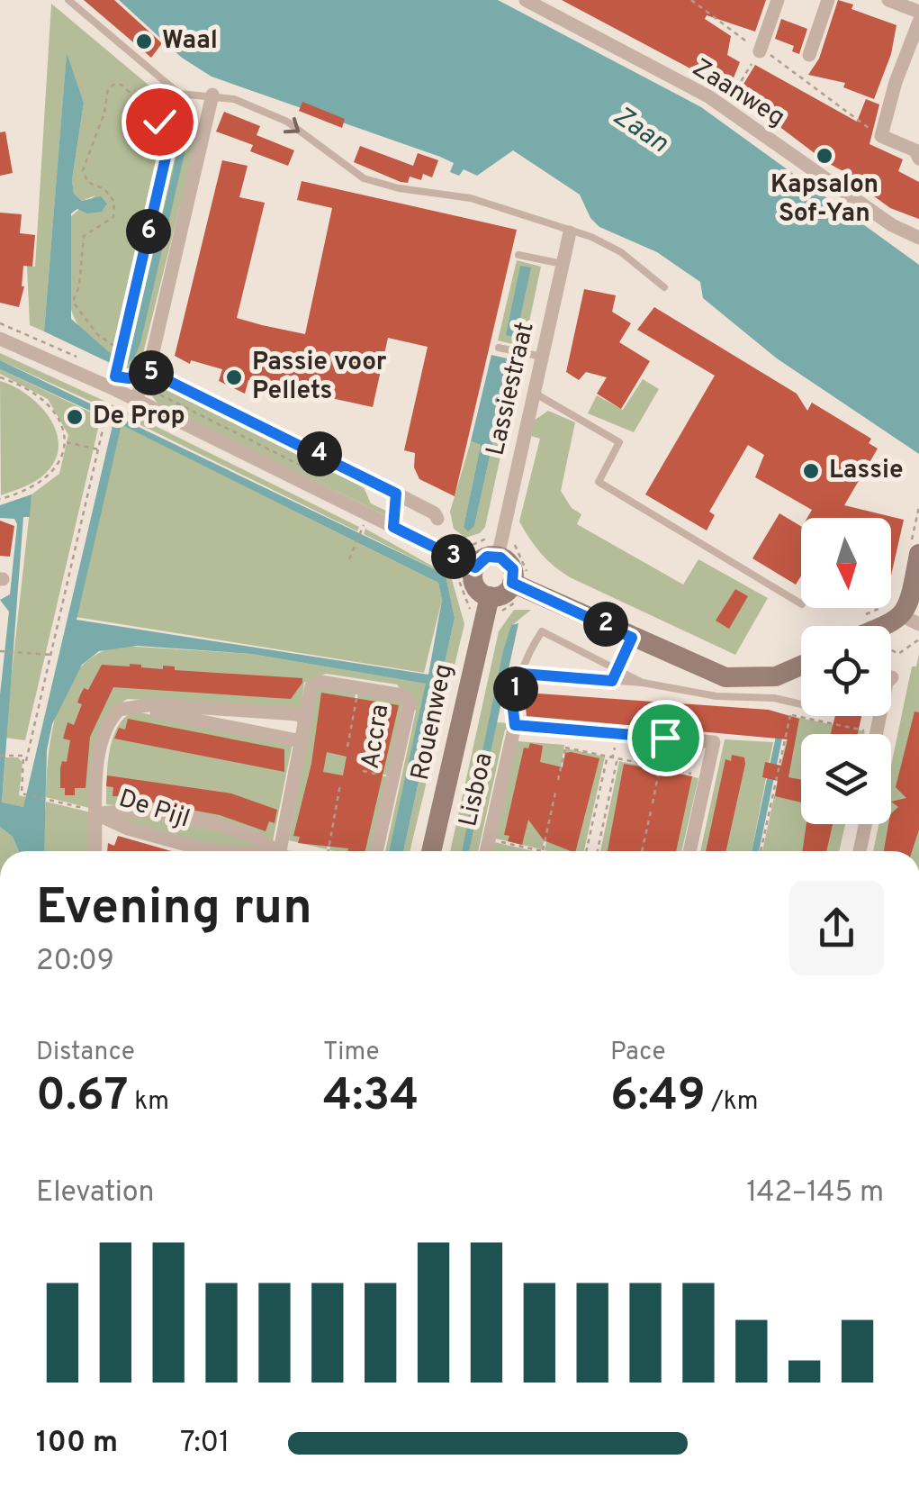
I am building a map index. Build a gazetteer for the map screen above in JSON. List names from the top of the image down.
{
  "streets": {
    "main road": ["Rouenweg"],
    "street": [
      "Zaanweg",
      "Lassiestraat",
      "Accra",
      "Lisboa",
      "De Pijl"
    ]
  },
  "crossings": [
    ["Lassiestraat", "Rouenweg"]
  ],
  "water": ["Zaan"],
  "places": [
    "Waal",
    "Kapsalon Sof-Yan",
    "Passie voor Pellets",
    "De Prop",
    "Lassie"
  ],
  "north": "bottom",
  "page": {
    "pins": [
      "6",
      "5",
      "4",
      "3",
      "2",
      "1"
    ],
    "heading": ["Evening run", "20:09"],
    "stats": [
      ["Distance", "0.67 km"],
      ["Time", "4:34"],
      ["Pace", "6:49 /km"]
    ],
    "chart": ["Elevation", "142–145 m"],
    "list": [
      {
        "name": "100 m",
        "note": "7:01"
      }
    ]
  }
}
